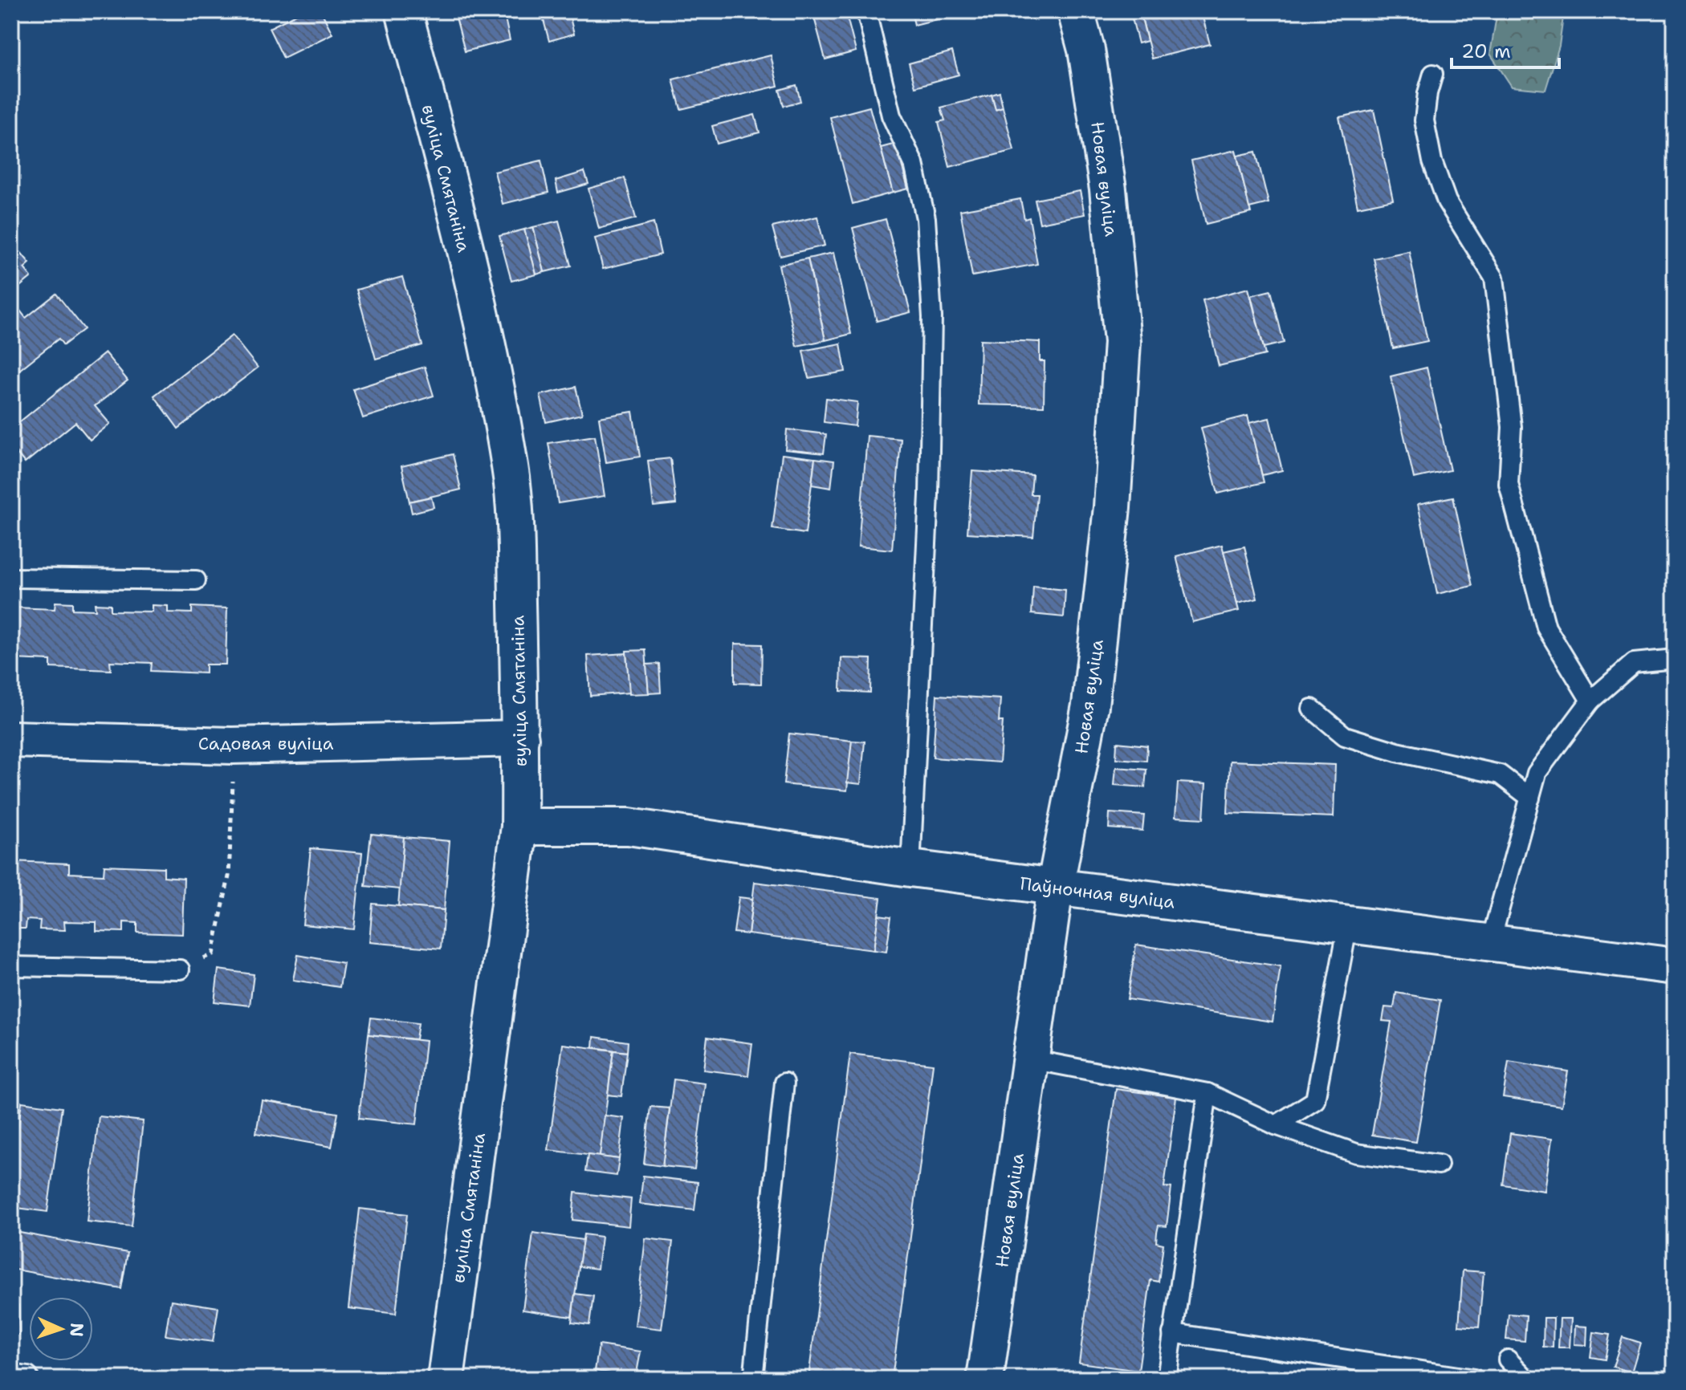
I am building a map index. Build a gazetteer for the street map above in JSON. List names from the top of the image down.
{
  "streets": {
    "street": [
      "вуліца Смятаніна",
      "Новая вуліца",
      "Садовая вуліца",
      "Паўночная вуліца"
    ]
  },
  "crossings": [
    ["вуліца Смятаніна", "Садовая вуліца"],
    ["вуліца Смятаніна", "Паўночная вуліца"],
    ["Новая вуліца", "Паўночная вуліца"]
  ],
  "scale_bar": "20 m",
  "north": "right"
}
